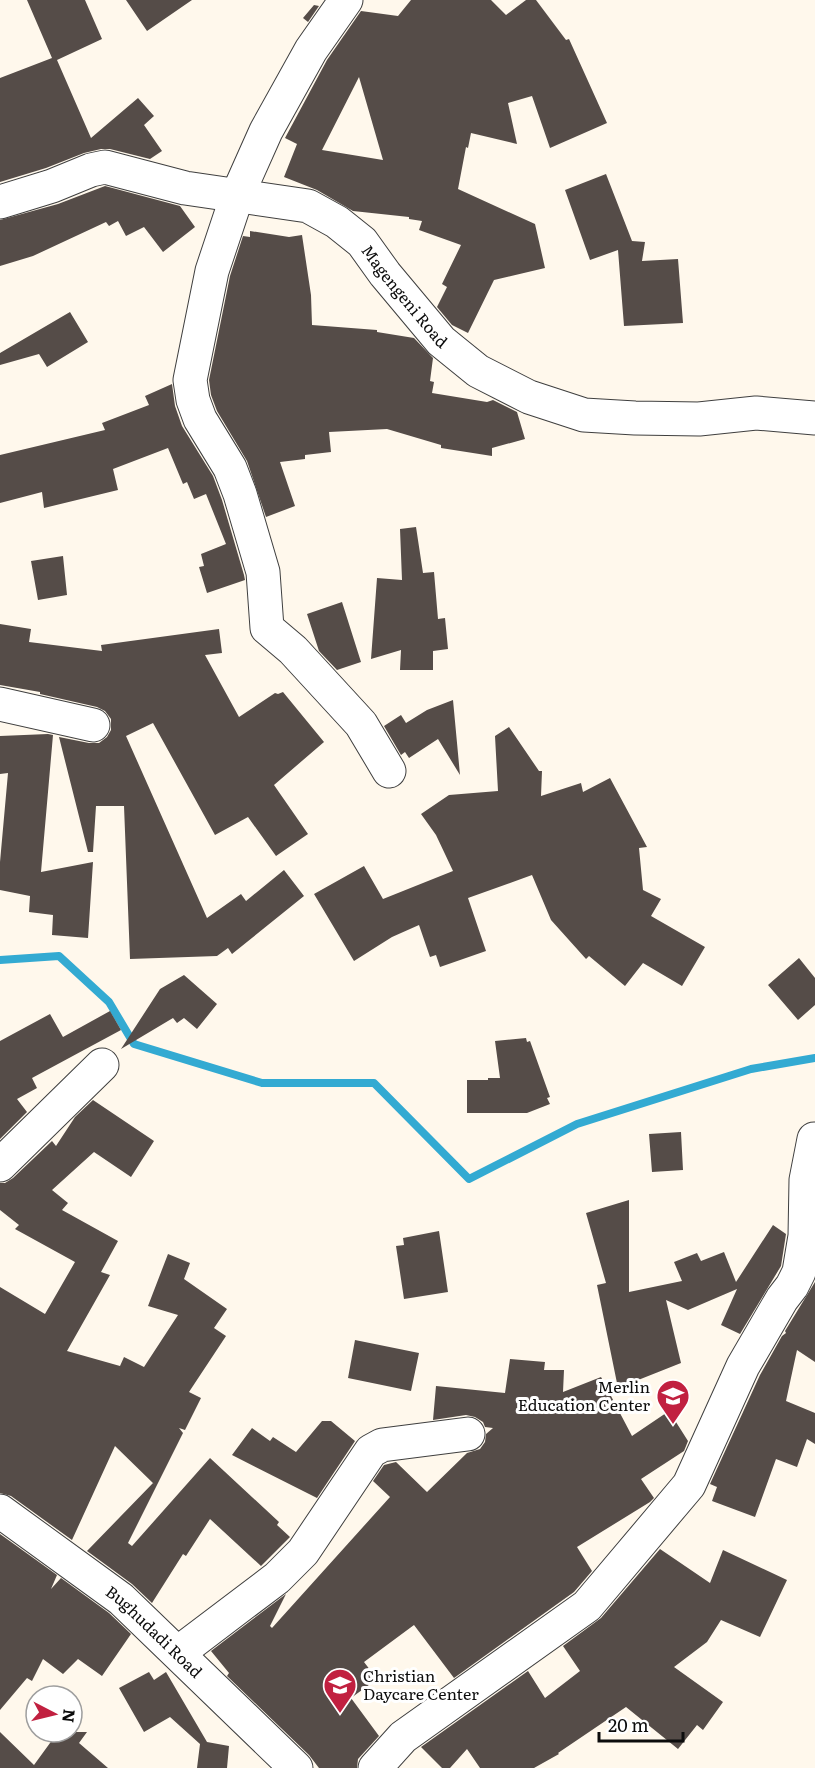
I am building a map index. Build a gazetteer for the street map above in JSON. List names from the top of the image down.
{
  "streets": {
    "street": ["Magengeni Road", "Bughudadi Road"]
  },
  "places": {
    "school or university": ["Merlin Education Center", "Christian Daycare Center"]
  },
  "scale_bar": "20 m",
  "north": "right"
}
